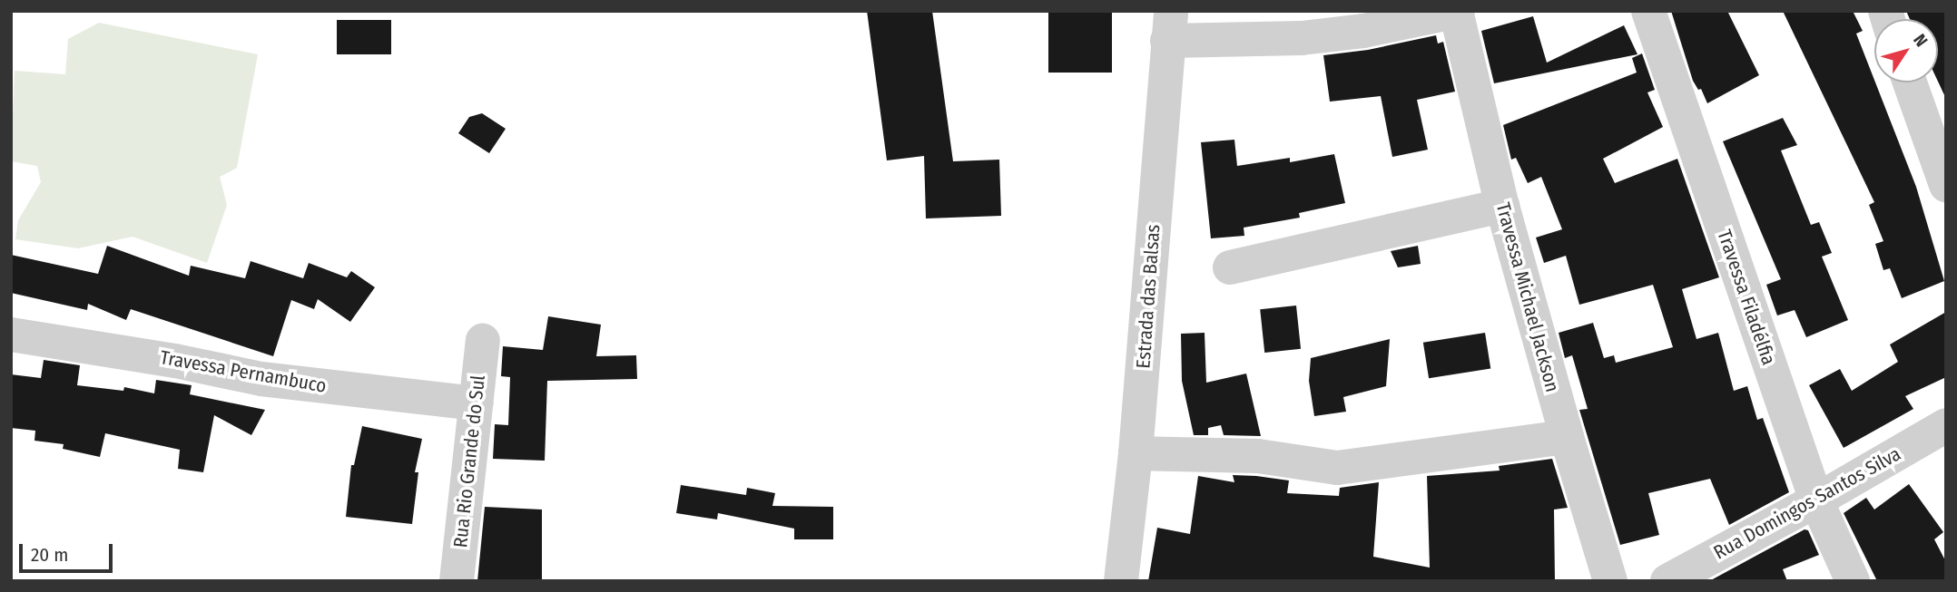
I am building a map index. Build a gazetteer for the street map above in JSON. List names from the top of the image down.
{
  "streets": {
    "street": [
      "Estrada das Balsas",
      "Travessa Michael Jackson",
      "Travessa Filadélfia",
      "Travessa Pernambuco",
      "Rua Rio Grande do Sul",
      "Rua Domingos Santos Silva"
    ]
  },
  "crossings": [
    ["Travessa Filadélfia", "Rua Domingos Santos Silva"],
    ["Travessa Pernambuco", "Rua Rio Grande do Sul"]
  ],
  "scale_bar": "20 m",
  "north": "top right"
}
